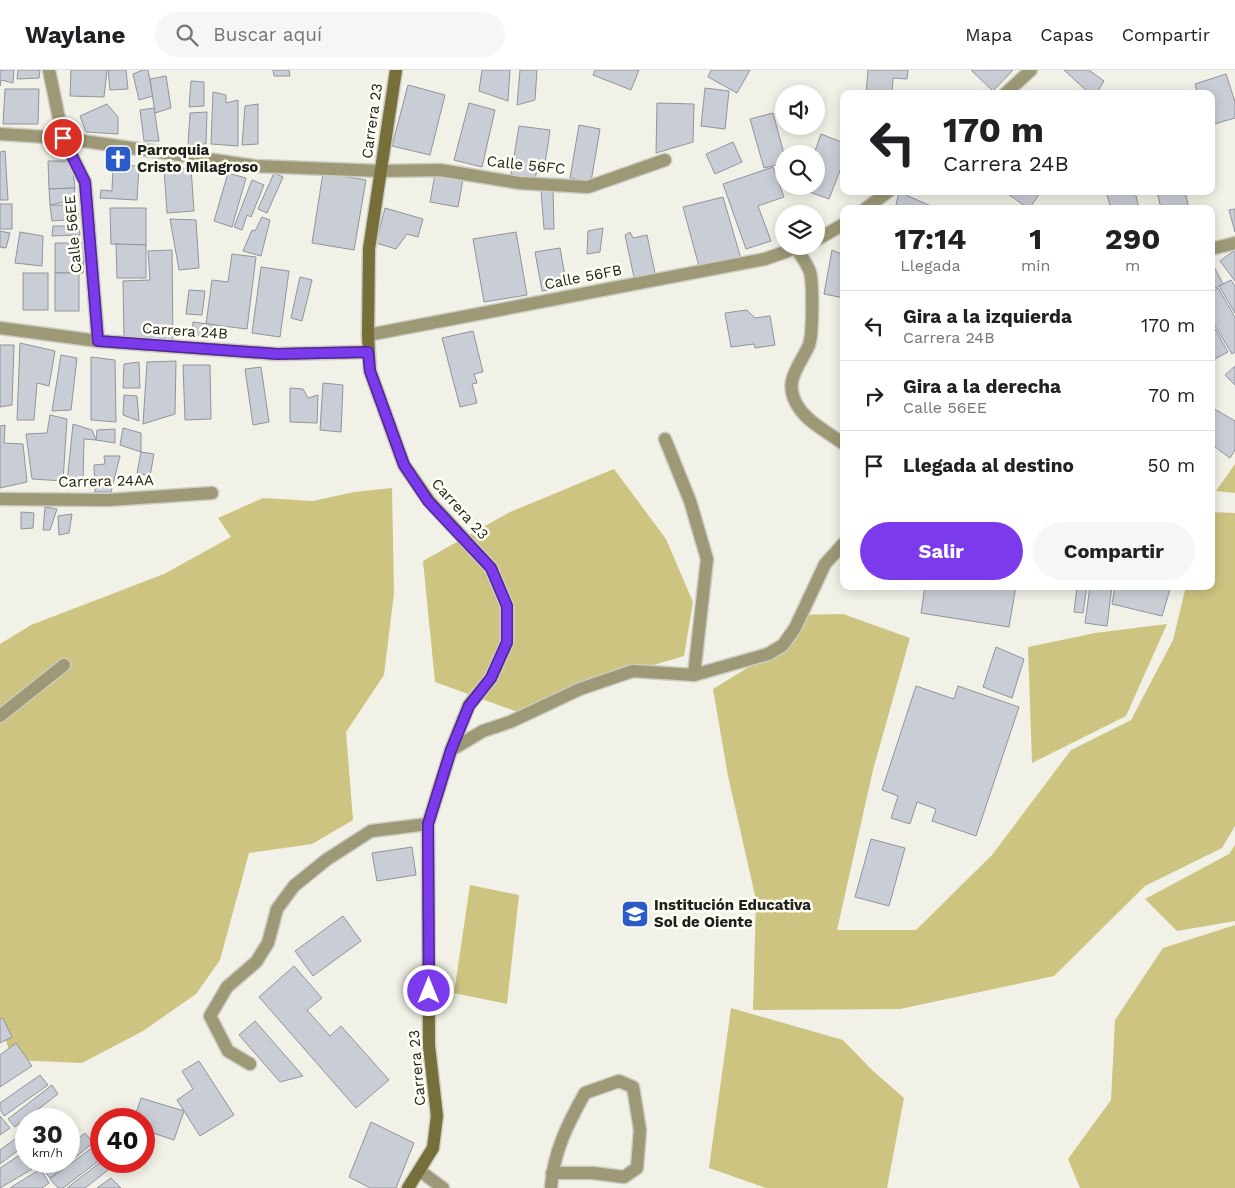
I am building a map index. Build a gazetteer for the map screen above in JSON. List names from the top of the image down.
{
  "streets": {
    "street": [
      "Carrera 23",
      "Calle 56FC",
      "Calle 56EE",
      "Calle 56FB",
      "Carrera 24B",
      "Carrera 24AA"
    ]
  },
  "crossings": [
    ["Carrera 23", "Calle 56FC"],
    ["Carrera 23", "Calle 56FB"],
    ["Carrera 23", "Carrera 24B"],
    ["Calle 56FC", "Calle 56EE"],
    ["Calle 56EE", "Carrera 24B"]
  ],
  "places": {
    "church": ["Parroquia Cristo Milagroso"],
    "school or university": ["Institución Educativa Sol de Oiente"]
  },
  "page": {
    "header": "Waylane",
    "search": "Buscar aquí",
    "nav": ["Mapa", "Capas", "Compartir"],
    "turn": ["170 m", "Carrera 24B"],
    "eta": [
      "17:14",
      "Llegada",
      "1",
      "min",
      "290",
      "m"
    ],
    "list": [
      {
        "name": "Gira a la izquierda",
        "note": "Carrera 24B",
        "value": "170 m"
      },
      {
        "name": "Gira a la derecha",
        "note": "Calle 56EE",
        "value": "70 m"
      },
      {
        "name": "Llegada al destino",
        "value": "50 m"
      }
    ],
    "buttons": ["Salir", "Compartir"],
    "speed": "30 km/h",
    "limit": "40"
  }
}
